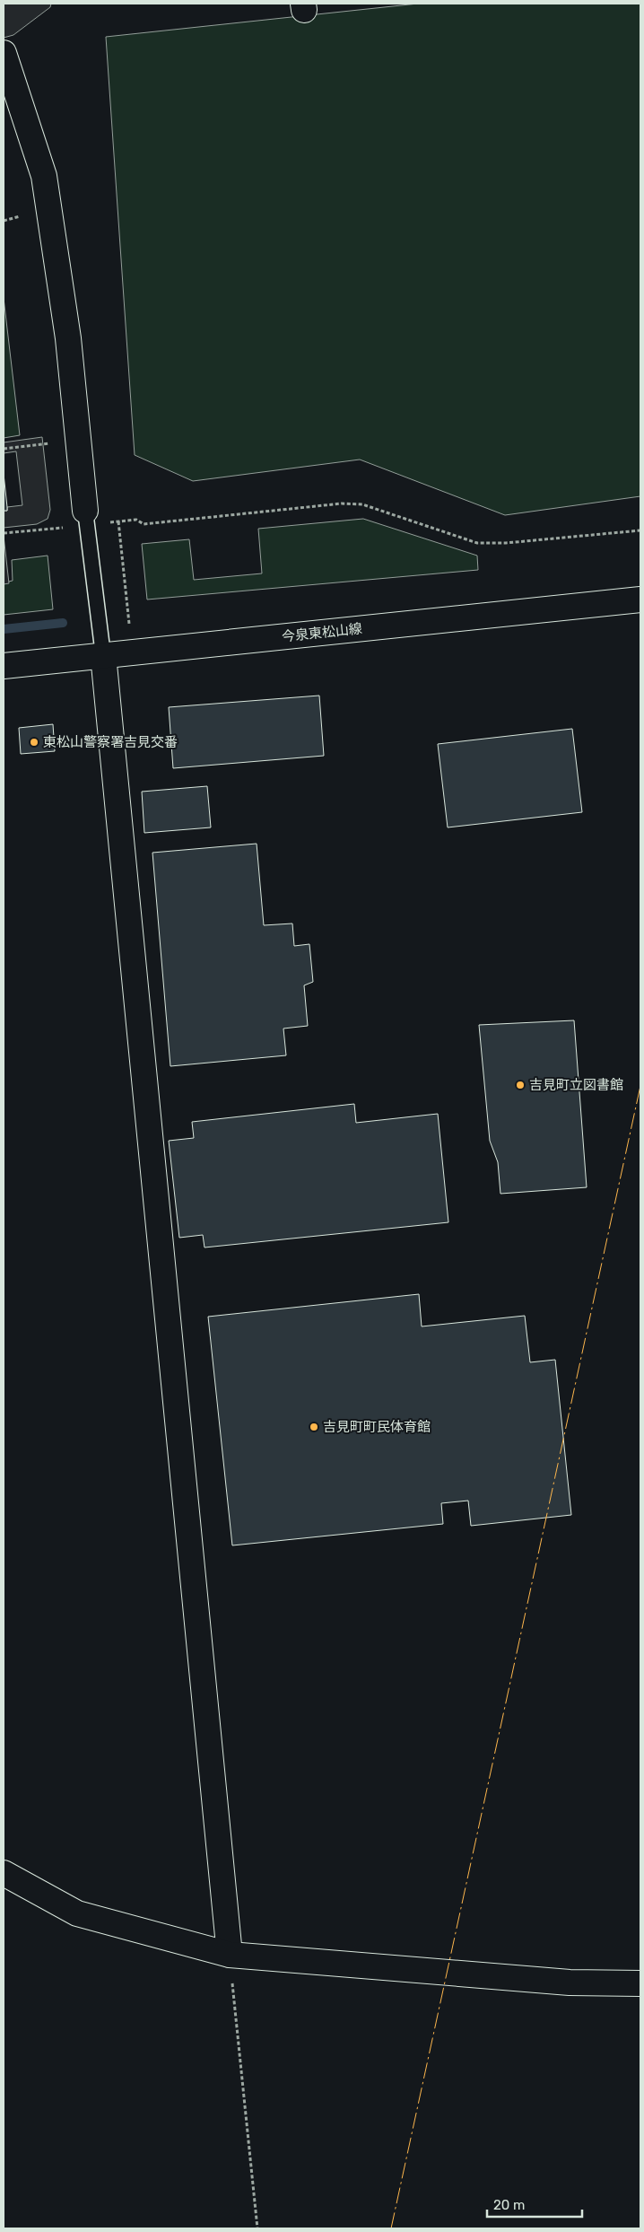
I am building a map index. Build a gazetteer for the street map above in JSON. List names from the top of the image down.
{
  "streets": {
    "street": ["今泉東松山線"]
  },
  "places": ["東松山警察署吉見交番", "吉見町立図書館", "吉見町町民体育館"],
  "scale_bar": "20 m"
}
